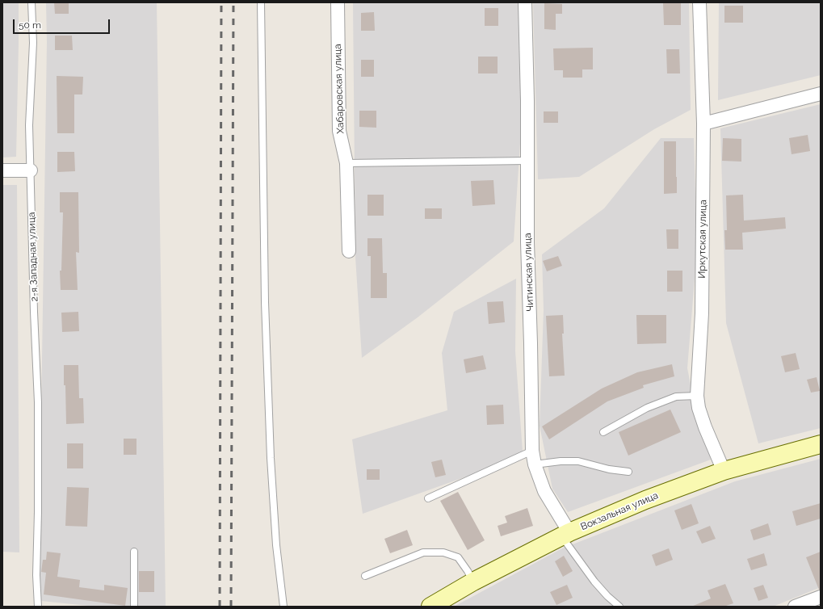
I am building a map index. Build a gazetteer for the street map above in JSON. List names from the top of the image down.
{
  "streets": {
    "main road": ["Вокзальная улица"],
    "street": ["Хабаровская улица", "Иркутская улица", "Читинская улица"],
    "lane": ["2-я Западная улица"]
  },
  "crossings": [
    ["Иркутская улица", "Вокзальная улица"],
    ["Читинская улица", "Вокзальная улица"]
  ],
  "scale_bar": "50 m"
}
